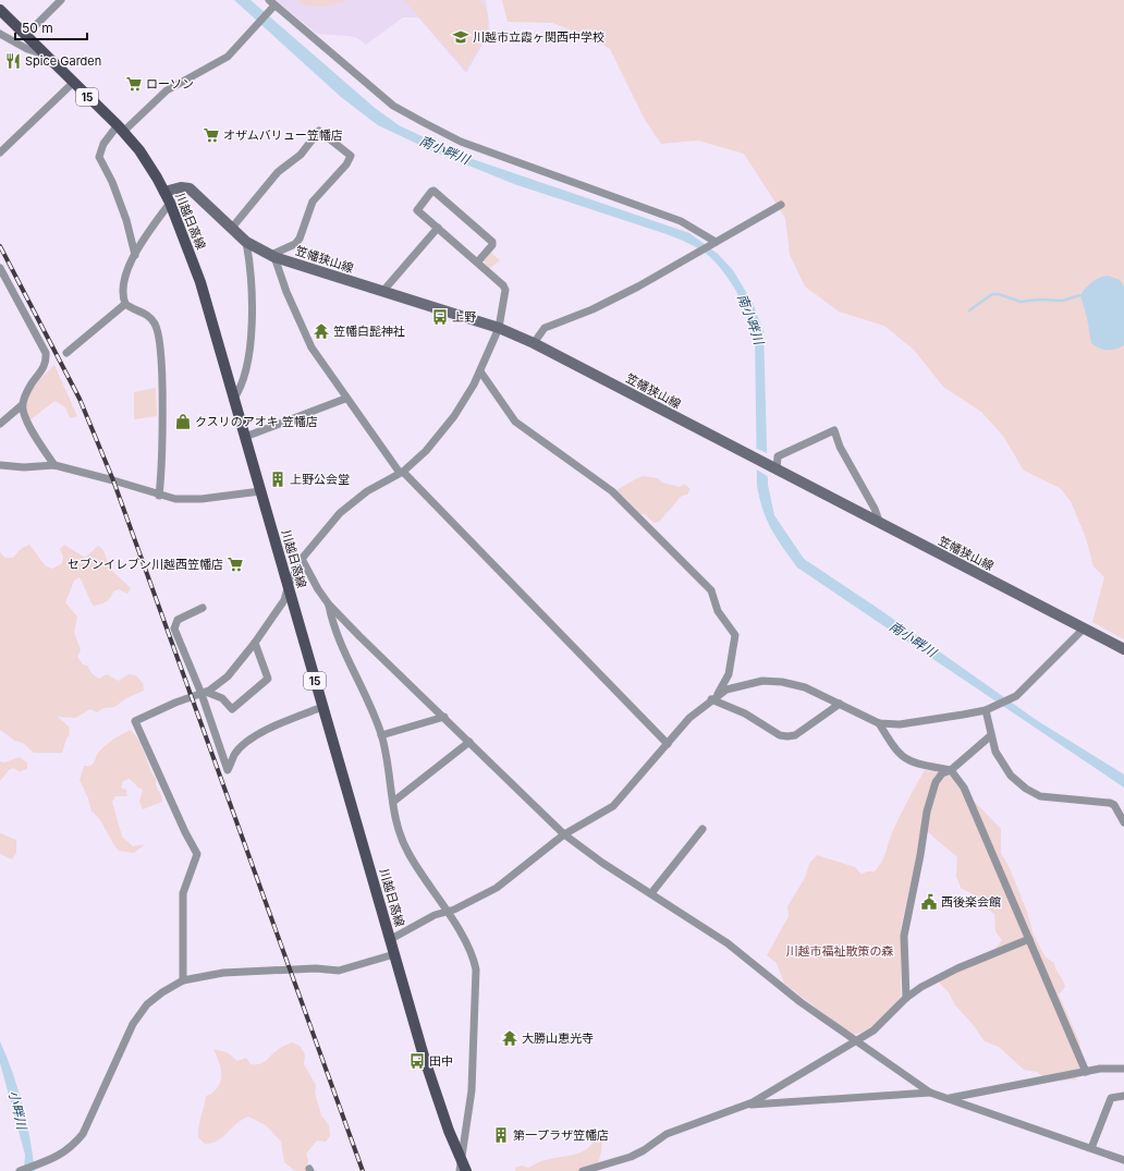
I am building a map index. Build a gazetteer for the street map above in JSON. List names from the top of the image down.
{
  "streets": {
    "main road": ["15", "川越日高線", "笠幡狭山線"]
  },
  "crossings": [
    ["川越日高線", "笠幡狭山線"]
  ],
  "water": ["南小畔川", "小畔川"],
  "parks": ["川越市福祉散策の森"],
  "places": {
    "school or university": ["川越市立霞ヶ関西中学校"],
    "restaurant": ["Spice Garden"],
    "supermarket": ["ローソン", "オザムバリュー笠幡店", "セブンイレブン川越西笠幡店"],
    "bus stop": ["上野", "田中"],
    "temple": ["笠幡白髭神社", "大勝山恵光寺"],
    "shop": ["クスリのアオキ 笠幡店"],
    "building": ["上野公会堂", "第一プラザ笠幡店"],
    "public building": ["西後楽会館"]
  },
  "scale_bar": "50 m"
}
